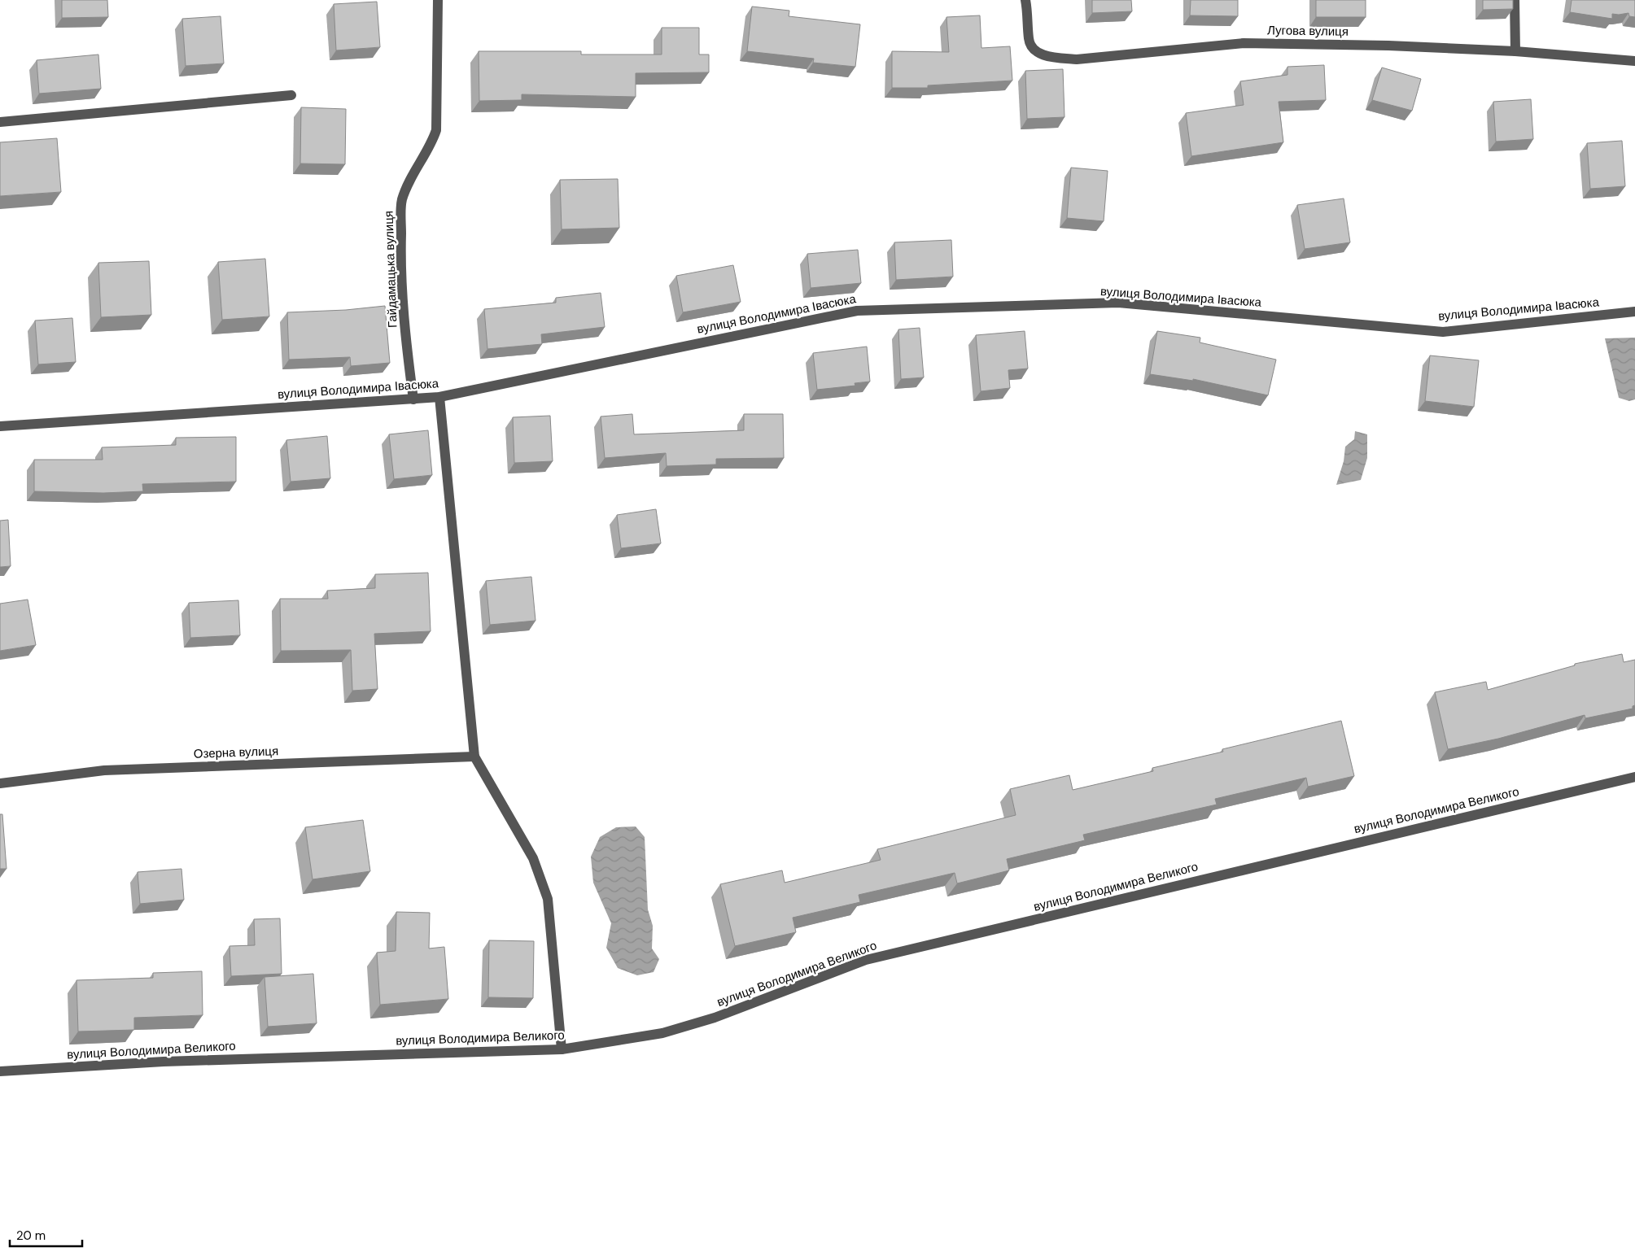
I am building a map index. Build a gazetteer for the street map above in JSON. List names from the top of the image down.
{
  "streets": {
    "street": [
      "Лугова вулиця",
      "Гайдамацька вулиця",
      "вулиця Володимира Івасюка",
      "Озерна вулиця",
      "вулиця Володимира Великого"
    ]
  },
  "crossings": [
    ["Гайдамацька вулиця", "вулиця Володимира Івасюка"]
  ],
  "scale_bar": "20 m"
}
